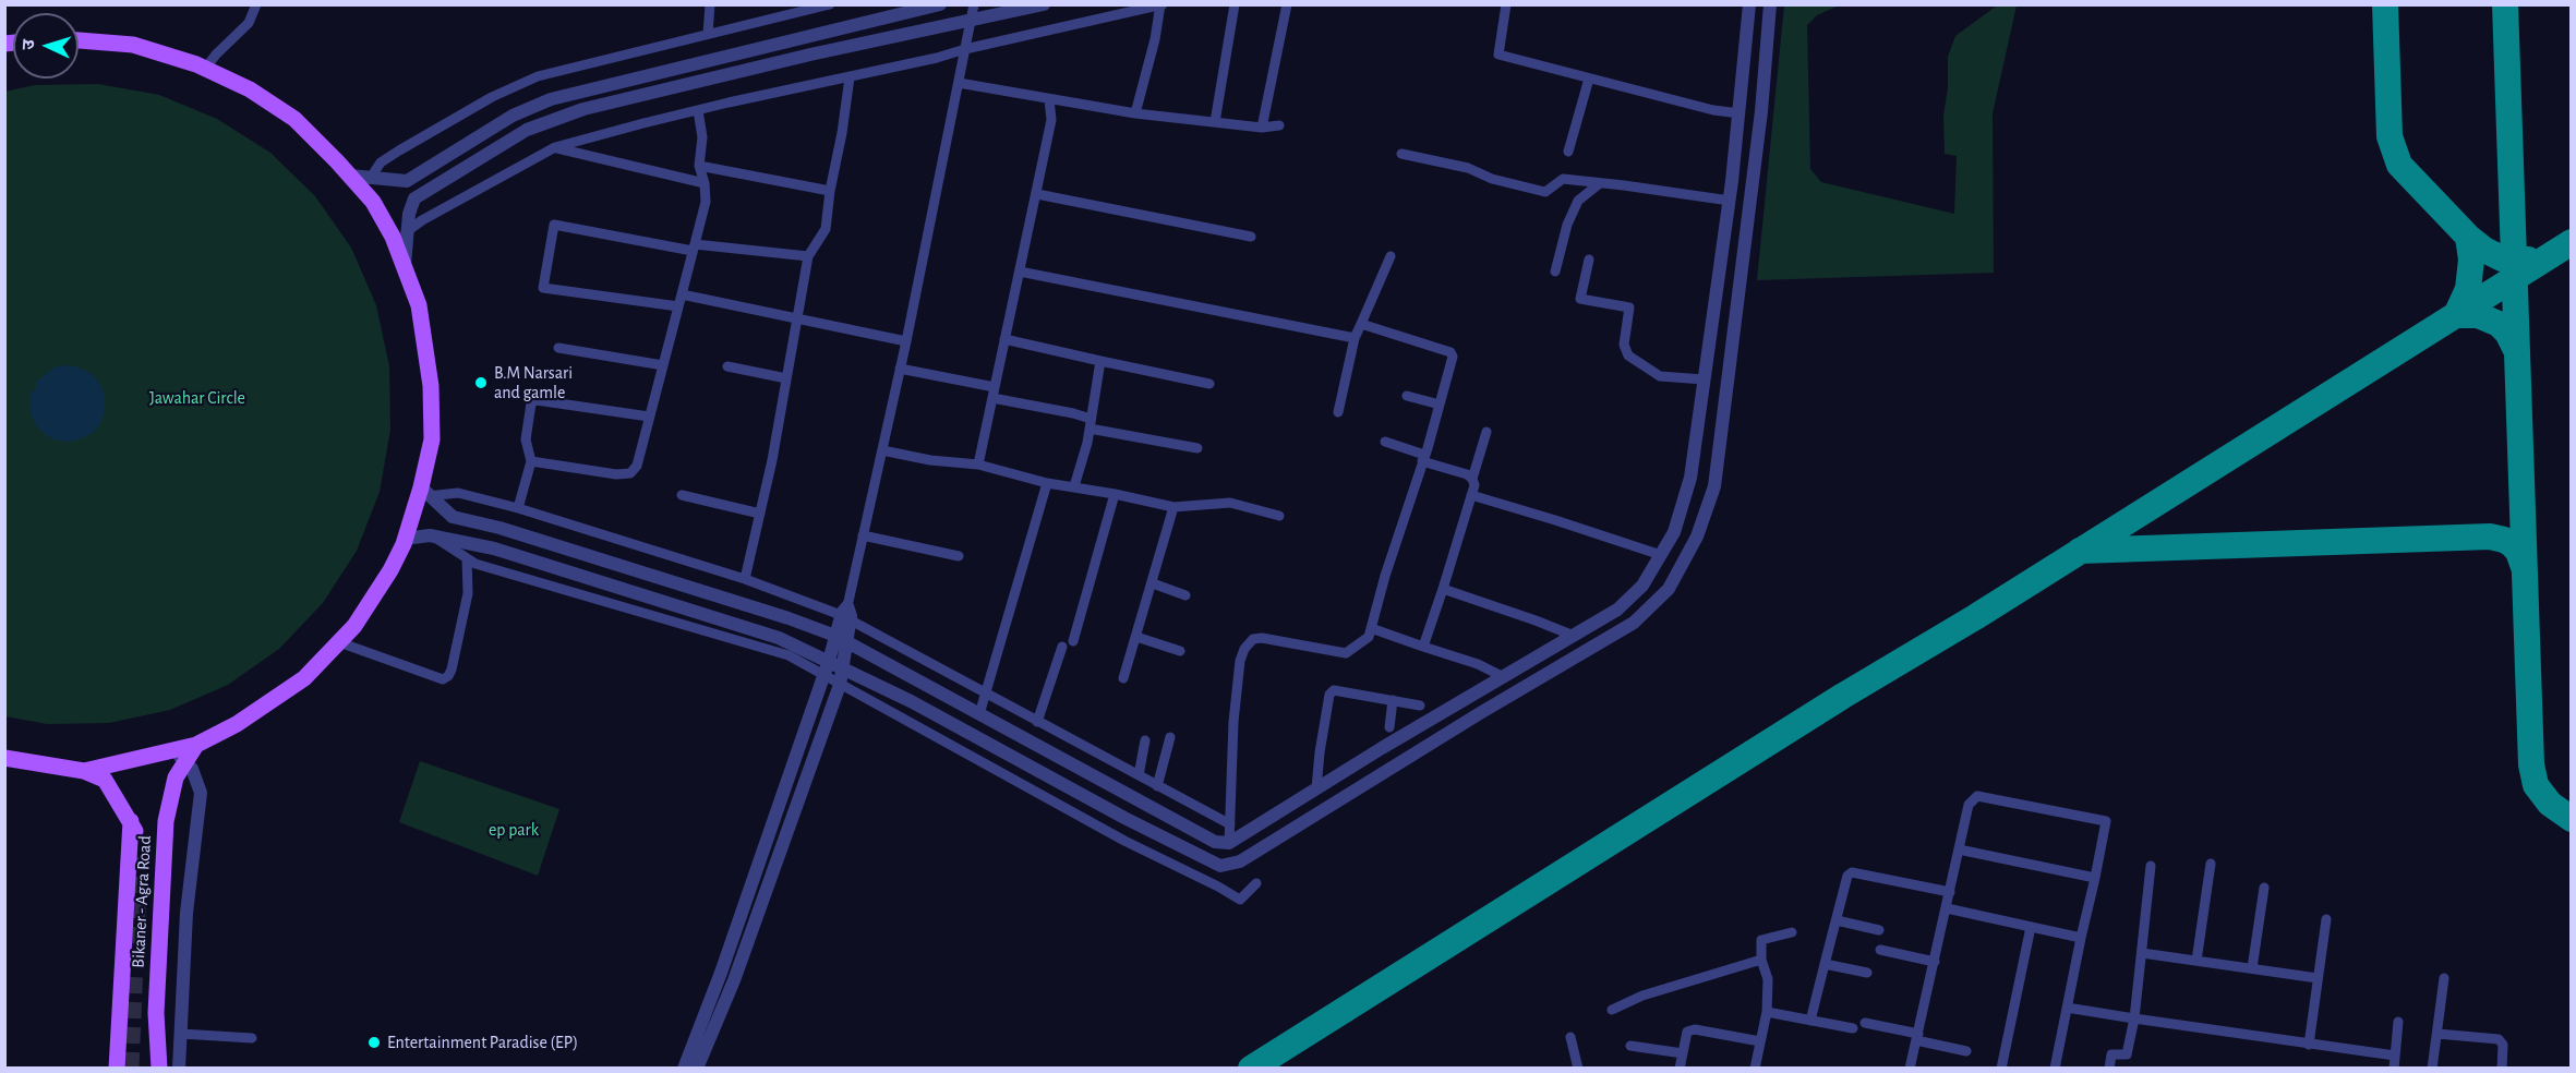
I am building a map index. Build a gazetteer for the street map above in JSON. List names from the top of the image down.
{
  "streets": {
    "main road": ["Bikaner - Agra Road"]
  },
  "parks": ["Jawahar Circle", "ep park"],
  "places": ["B.M Narsari and gamle", "Entertainment Paradise (EP)"],
  "north": "left"
}
